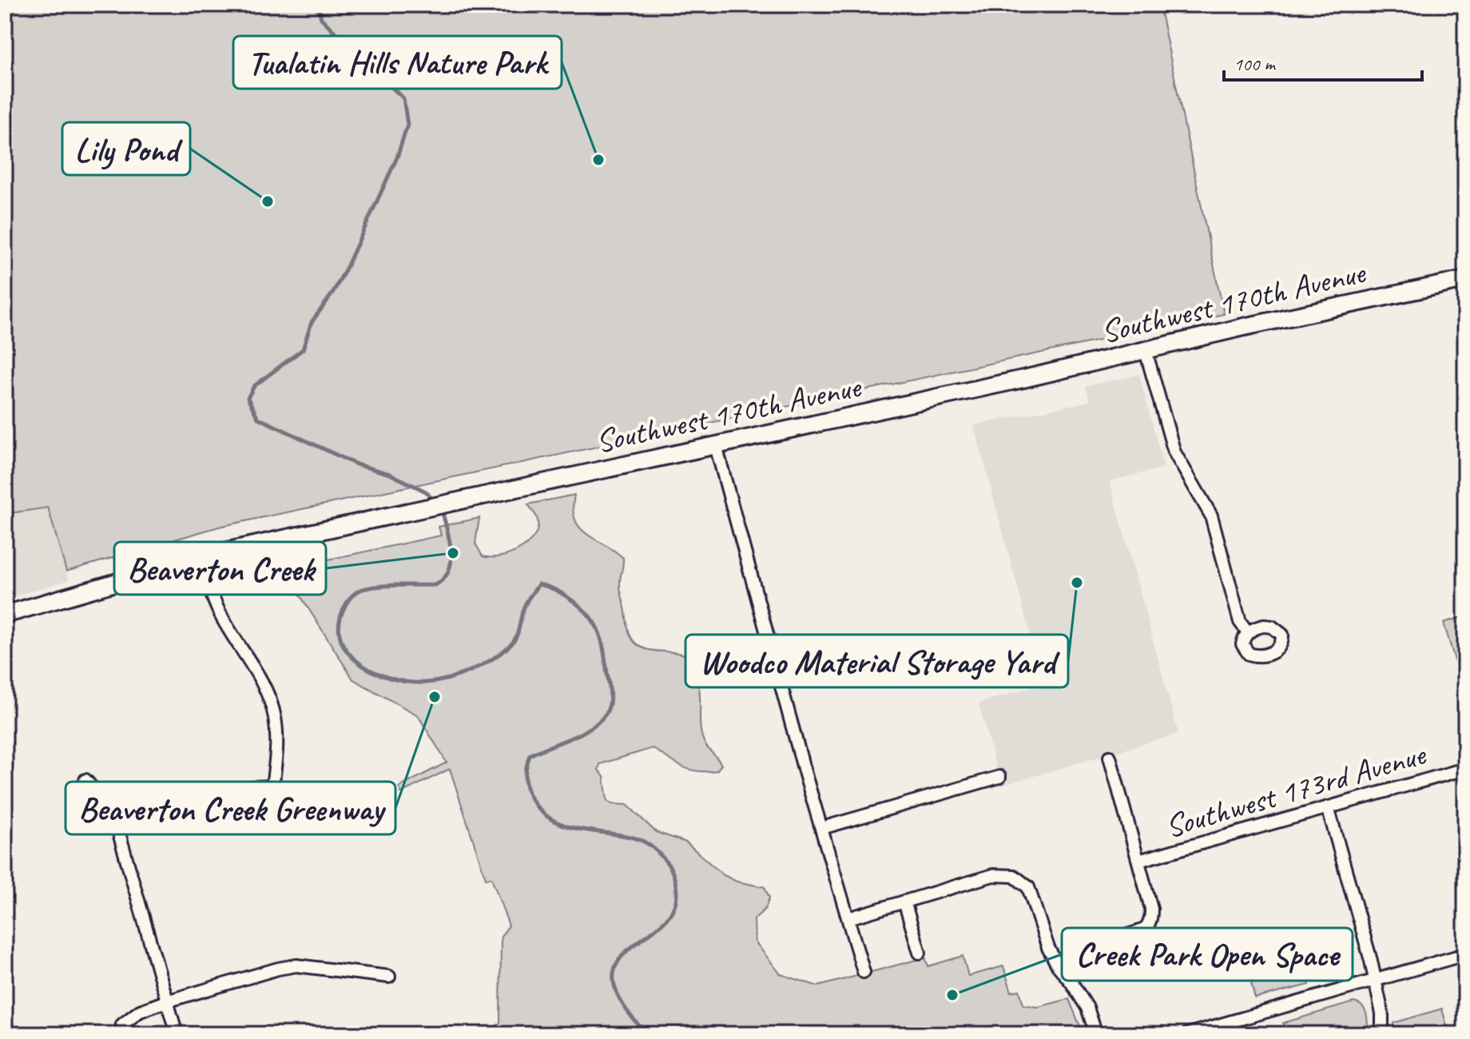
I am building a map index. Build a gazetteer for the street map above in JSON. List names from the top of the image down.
{
  "streets": {
    "main road": ["Southwest 170th Avenue"],
    "street": ["Southwest 173rd Avenue"]
  },
  "places": [
    "Tualatin Hills Nature Park",
    "Lily Pond",
    "Beaverton Creek",
    "Woodco Material Storage Yard",
    "Beaverton Creek Greenway",
    "Creek Park Open Space"
  ],
  "scale_bar": "100 m"
}
